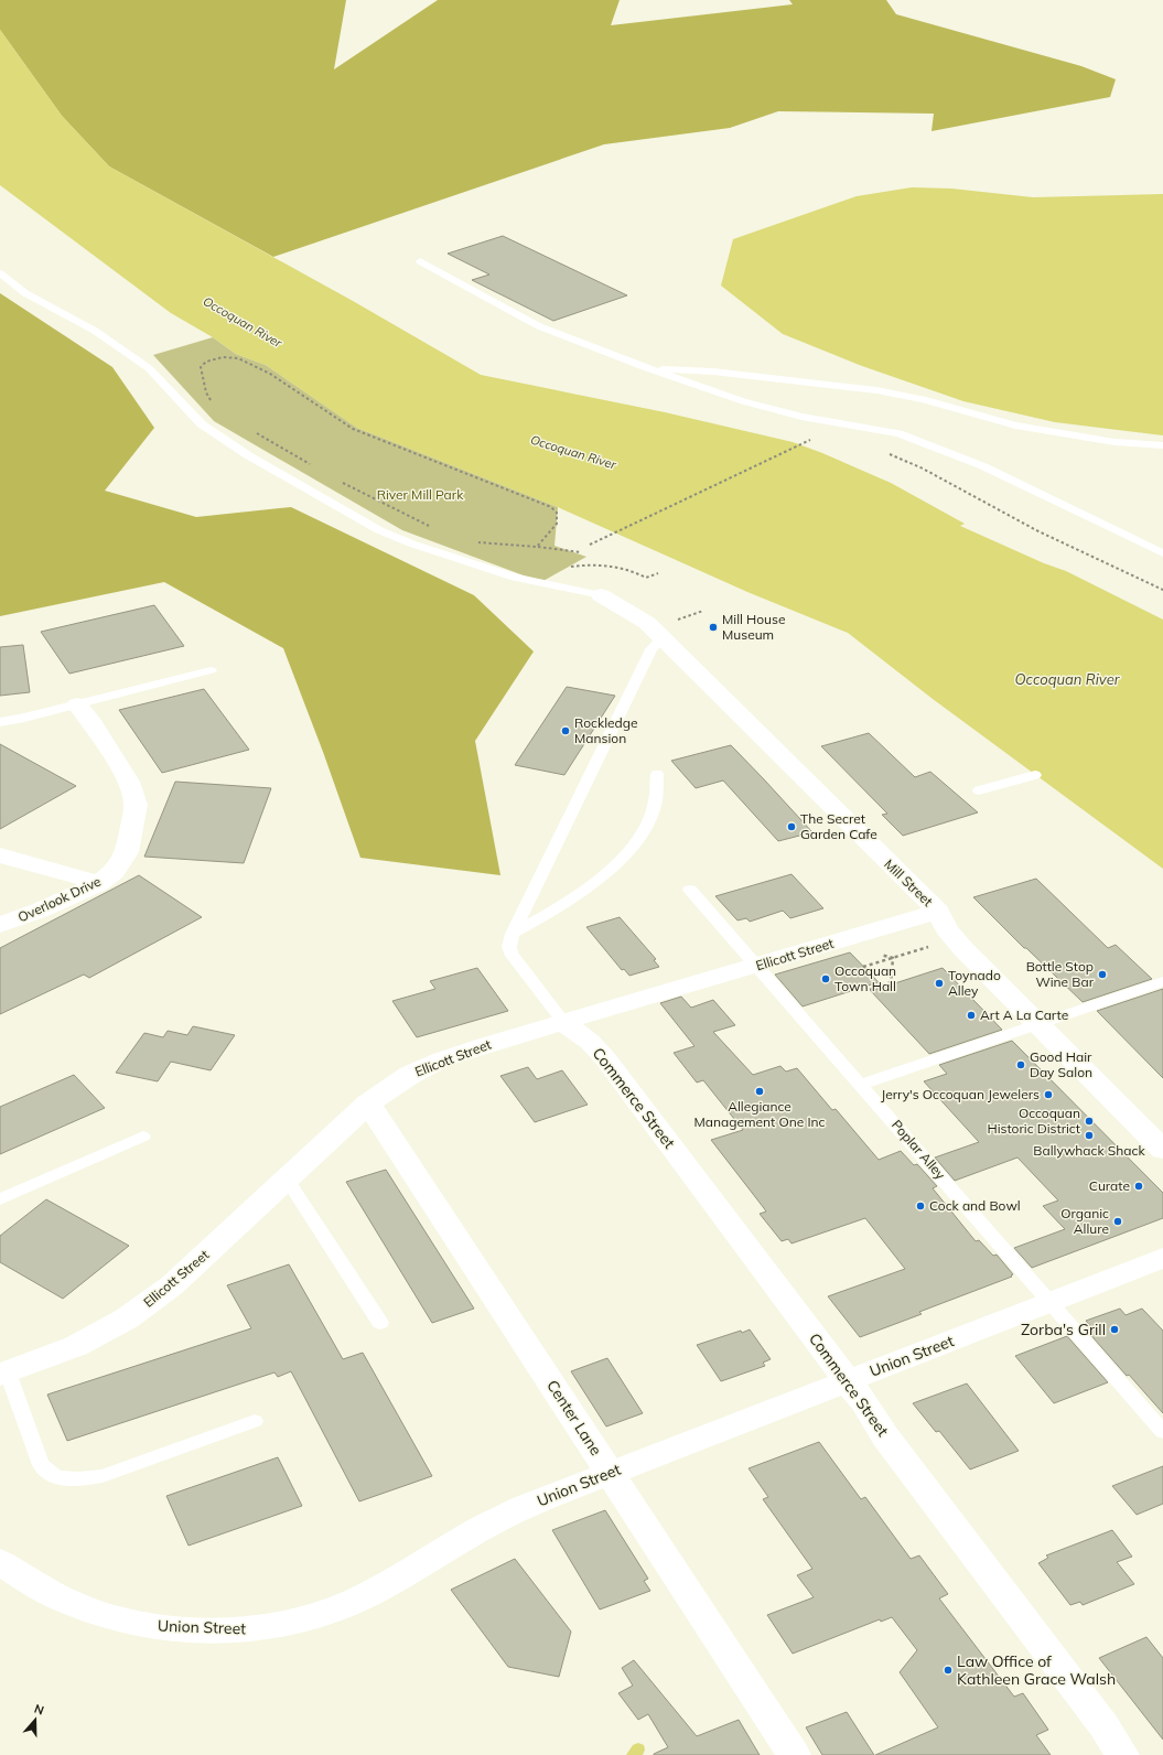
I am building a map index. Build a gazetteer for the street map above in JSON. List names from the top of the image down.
{
  "streets": {
    "street": [
      "Mill Street",
      "Overlook Drive",
      "Ellicott Street",
      "Commerce Street",
      "Union Street",
      "Center Lane"
    ],
    "lane": ["Poplar Alley"]
  },
  "crossings": [
    ["Mill Street", "Ellicott Street"],
    ["Ellicott Street", "Commerce Street"],
    ["Ellicott Street", "Poplar Alley"],
    ["Ellicott Street", "Center Lane"],
    ["Commerce Street", "Union Street"],
    ["Poplar Alley", "Union Street"],
    ["Union Street", "Center Lane"]
  ],
  "water": ["Occoquan River"],
  "parks": ["River Mill Park"],
  "places": [
    "Mill House Museum",
    "Rockledge Mansion",
    "The Secret Garden Cafe",
    "Bottle Stop Wine Bar",
    "Occoquan Town Hall",
    "Toynado Alley",
    "Art A La Carte",
    "Good Hair Day Salon",
    "Allegiance Management One Inc",
    "Jerry's Occoquan Jewelers",
    "Occoquan Historic District",
    "Ballywhack Shack",
    "Curate",
    "Cock and Bowl",
    "Organic Allure",
    "Zorba's Grill",
    "Law Office of Kathleen Grace Walsh"
  ],
  "north": "top"
}
